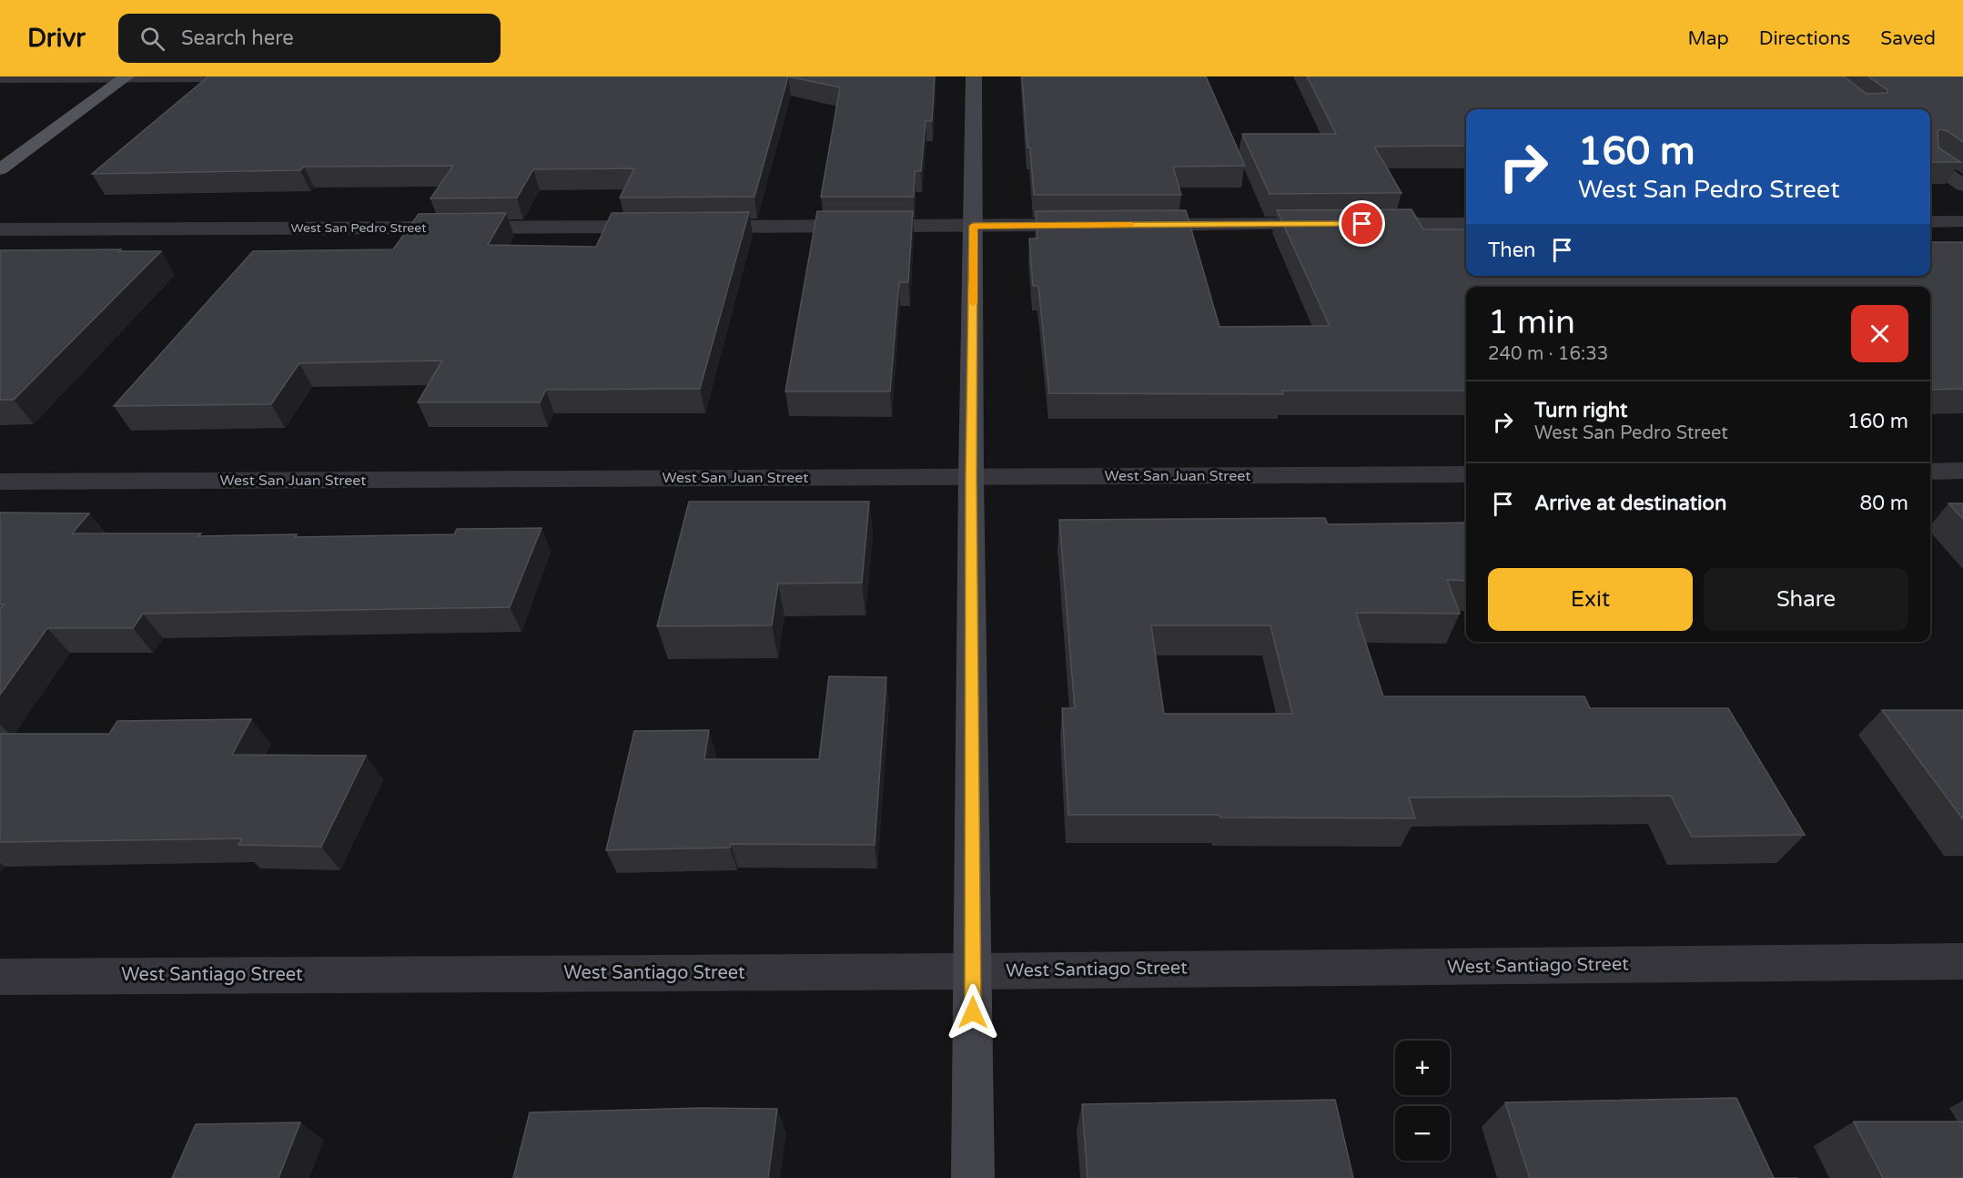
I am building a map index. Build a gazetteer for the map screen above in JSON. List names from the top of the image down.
{
  "streets": {
    "street": ["West San Pedro Street", "West San Juan Street", "West Santiago Street"]
  },
  "page": {
    "header": "Drivr",
    "search": "Search here",
    "nav": ["Map", "Directions", "Saved"],
    "turn": ["160 m", "West San Pedro Street"],
    "then": "Then",
    "heading": ["1 min", "240 m · 16:33"],
    "list": [
      {
        "name": "Turn right",
        "note": "West San Pedro Street",
        "value": "160 m"
      },
      {
        "name": "Arrive at destination",
        "value": "80 m"
      }
    ],
    "buttons": ["Exit", "Share"],
    "map_buttons": ["+", "−"]
  }
}
